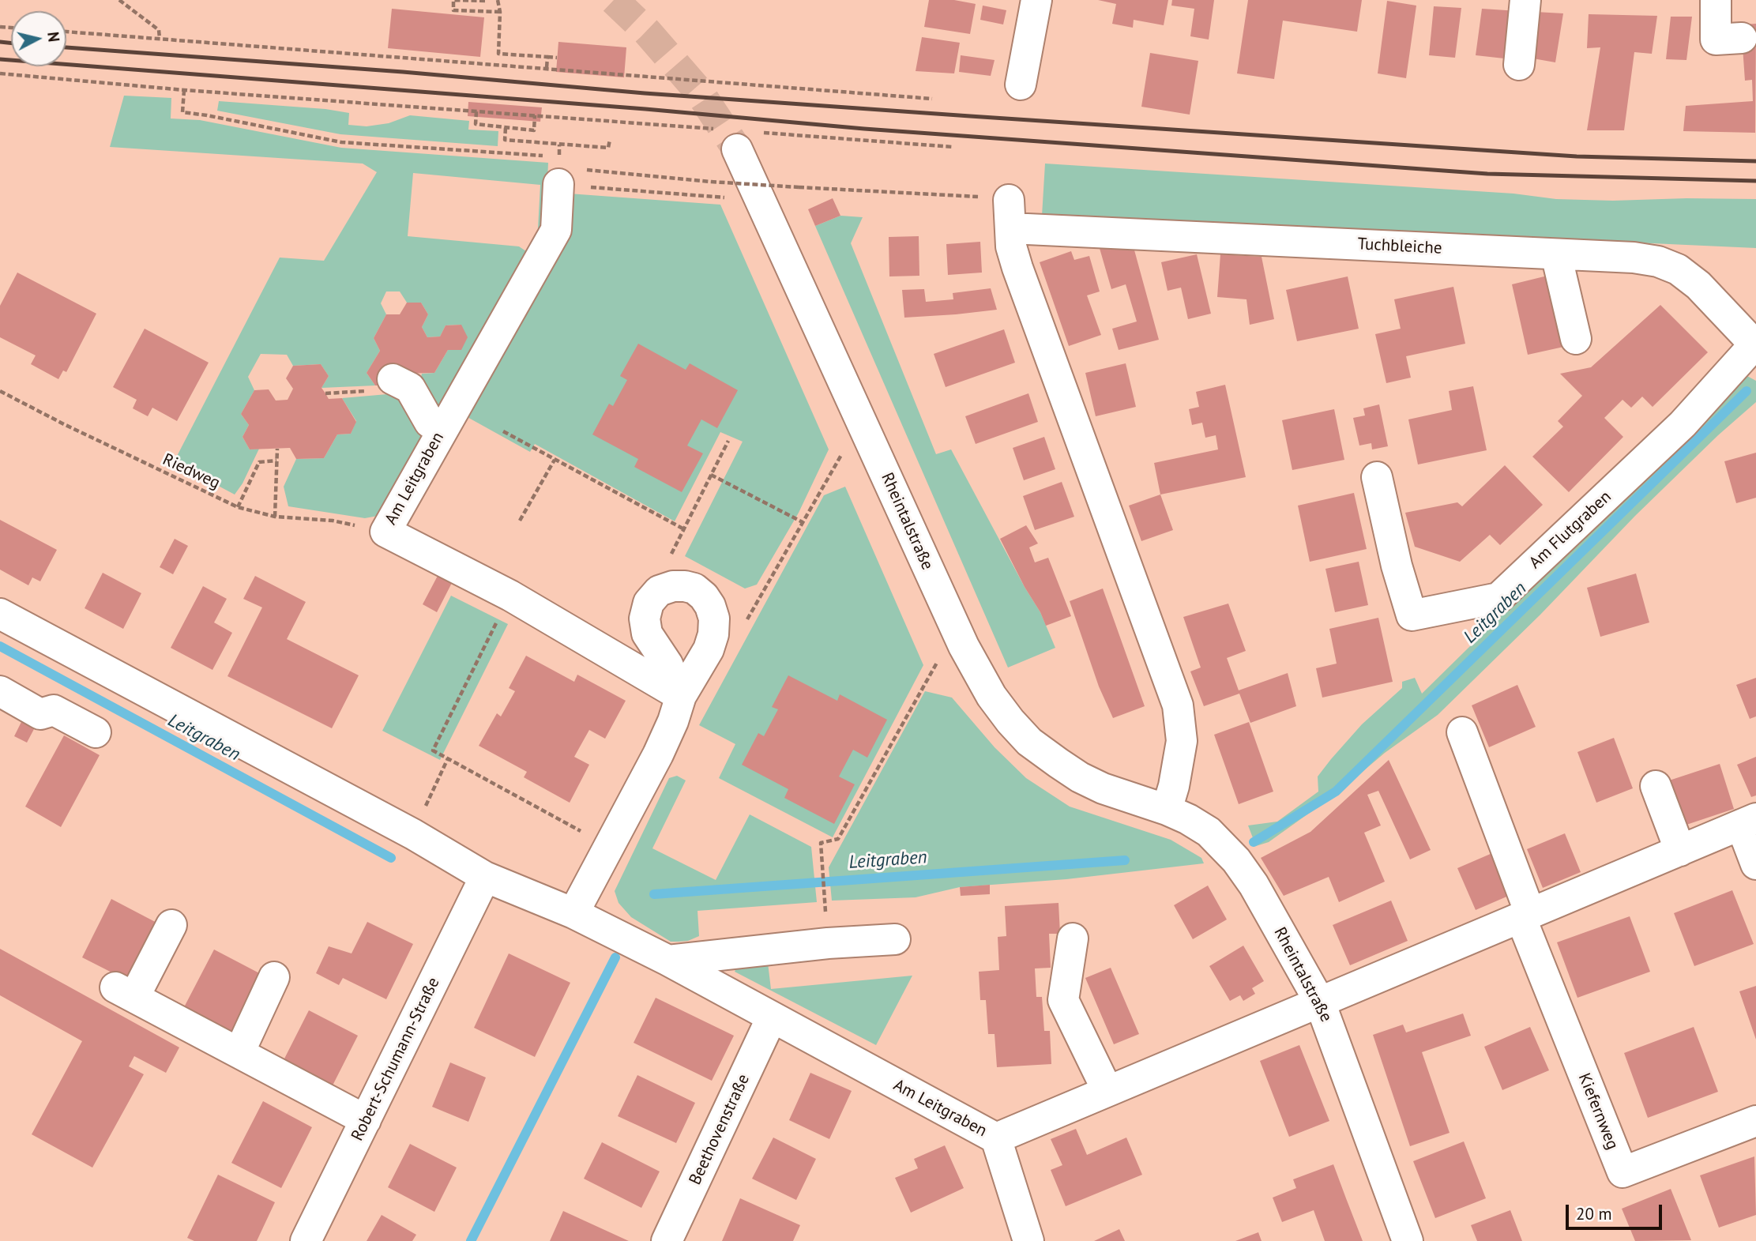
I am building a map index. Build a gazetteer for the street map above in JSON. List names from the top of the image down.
{
  "streets": {
    "street": [
      "Tuchbleiche",
      "Am Leitgraben",
      "Rheintalstraße",
      "Am Flutgraben",
      "Robert-Schumann-Straße",
      "Kiefernweg",
      "Beethovenstraße"
    ],
    "path": ["Riedweg"]
  },
  "crossings": [
    ["Tuchbleiche", "Am Flutgraben"],
    ["Riedweg", "Am Leitgraben"],
    ["Am Leitgraben", "Rheintalstraße"],
    ["Am Leitgraben", "Robert-Schumann-Straße"],
    ["Am Leitgraben", "Beethovenstraße"]
  ],
  "water": ["Leitgraben"],
  "scale_bar": "20 m",
  "north": "right"
}
